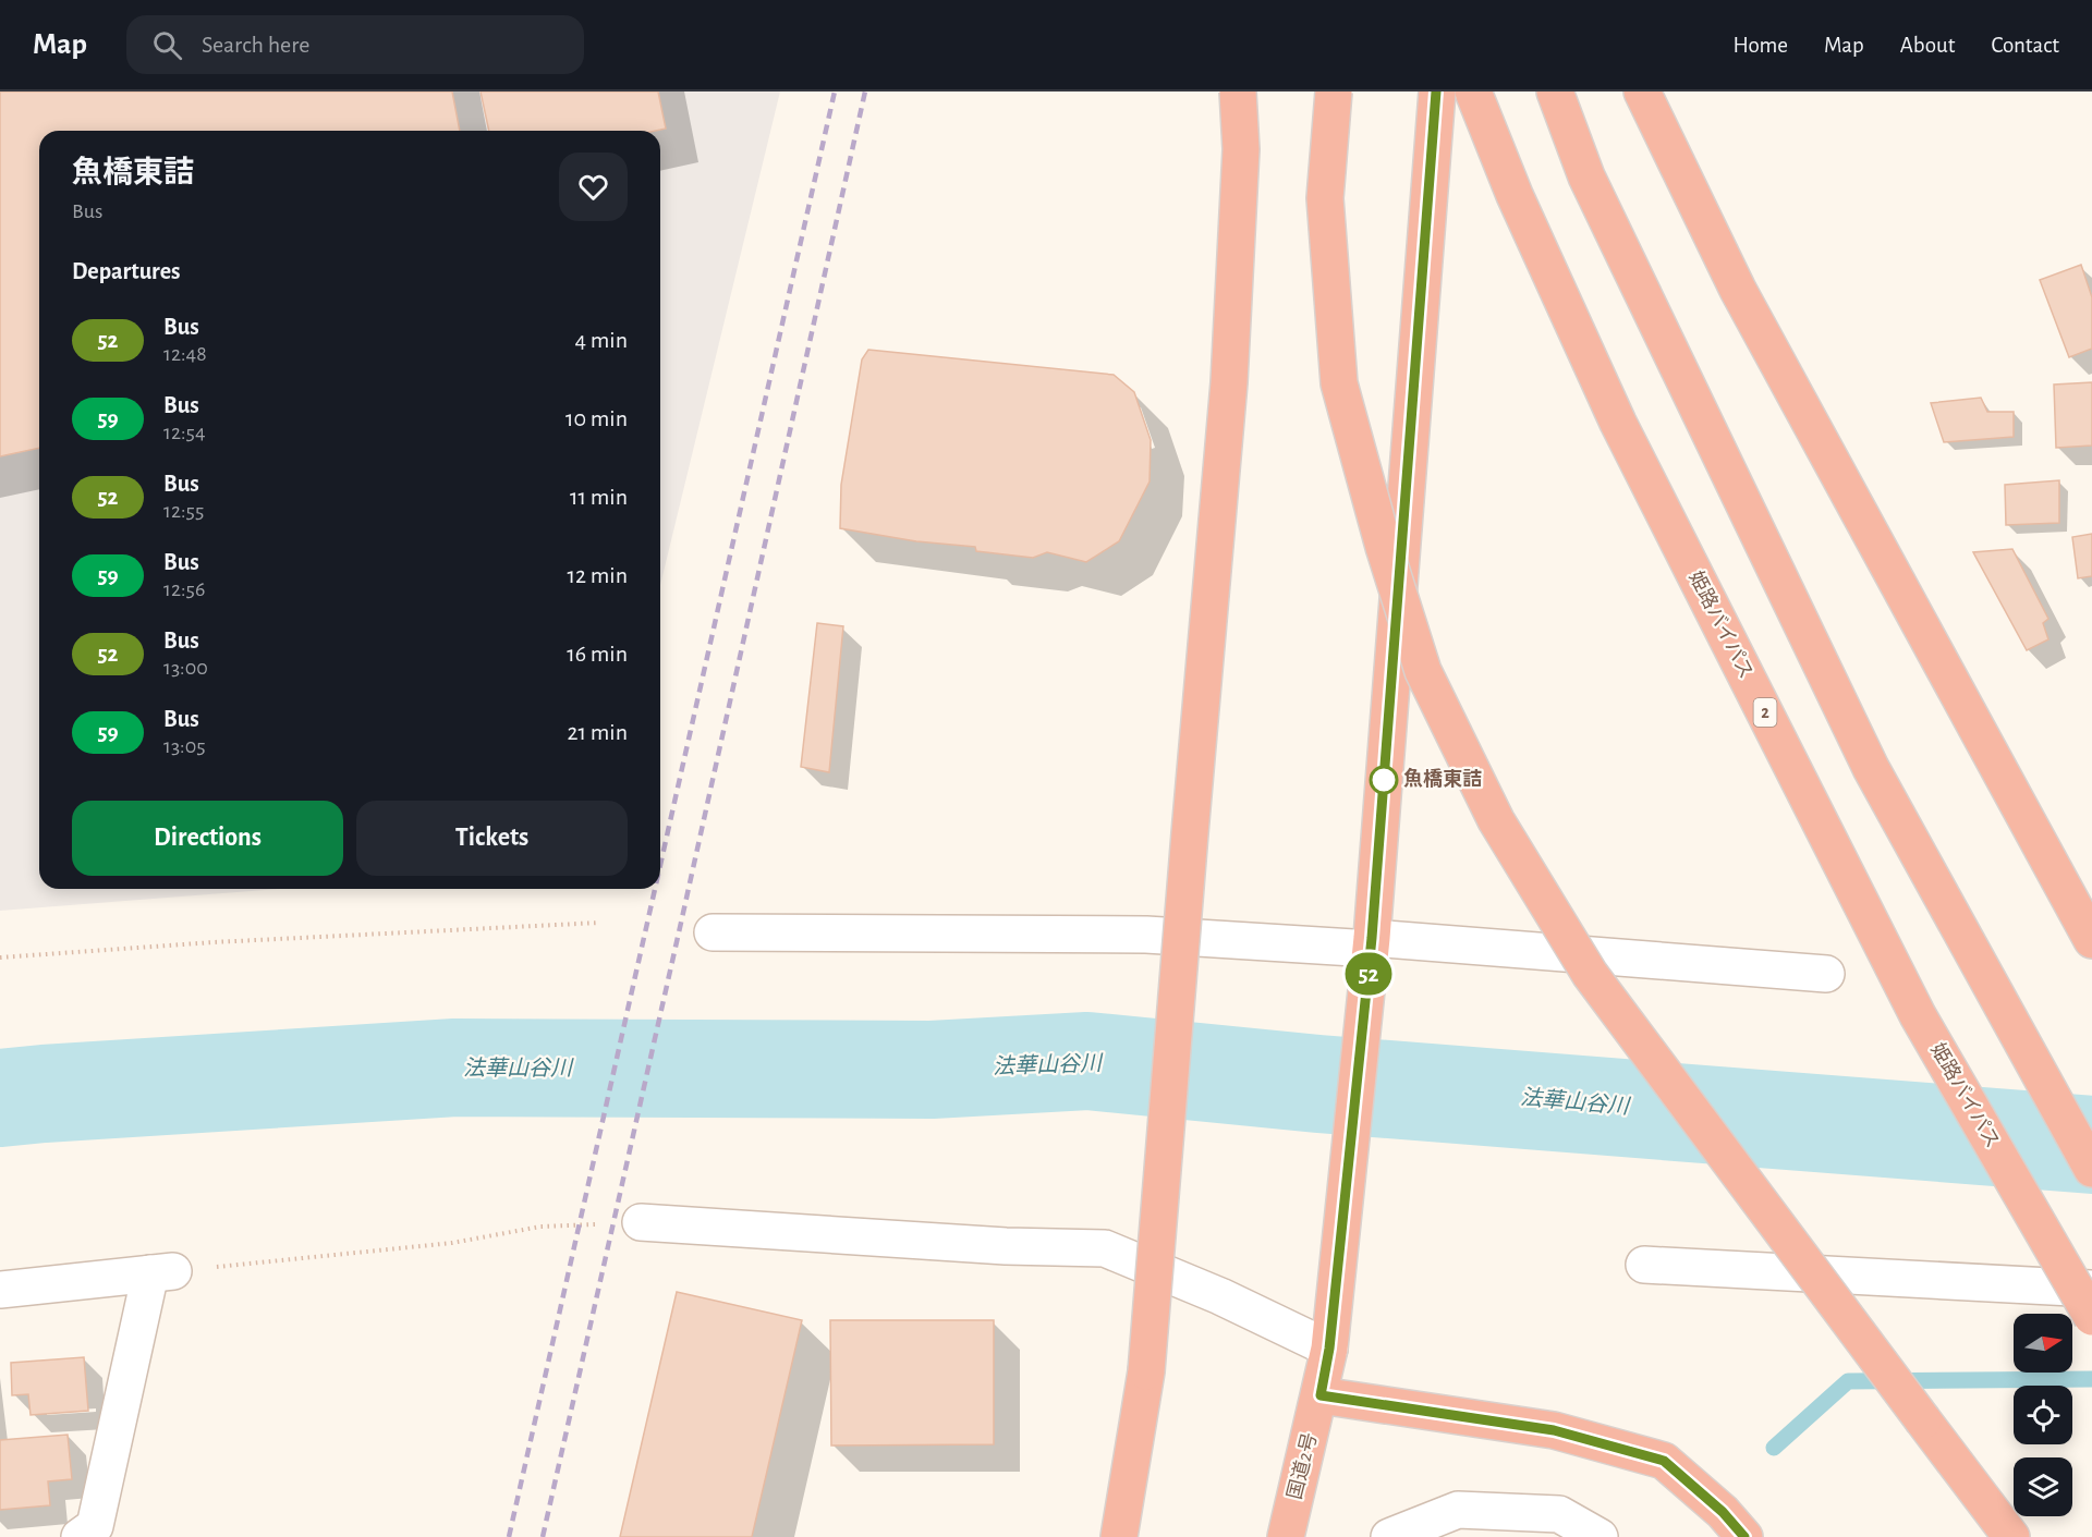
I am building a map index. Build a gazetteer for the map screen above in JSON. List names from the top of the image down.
{
  "streets": {
    "highway": ["姫路バイパス", "2", "国道2号"]
  },
  "water": ["法華山谷川"],
  "places": ["魚橋東詰"],
  "lines": ["bus line 52"],
  "north": "right",
  "page": {
    "header": "Map",
    "search": "Search here",
    "nav": [
      "Home",
      "Map",
      "About",
      "Contact"
    ],
    "on_map": "52",
    "heading": [
      ["魚橋東詰", "Bus"],
      "Departures"
    ],
    "list": [
      {
        "mark": "52",
        "name": "Bus",
        "note": "12:48",
        "value": "4 min"
      },
      {
        "mark": "59",
        "name": "Bus",
        "note": "12:54",
        "value": "10 min"
      },
      {
        "mark": "52",
        "name": "Bus",
        "note": "12:55",
        "value": "11 min"
      },
      {
        "mark": "59",
        "name": "Bus",
        "note": "12:56",
        "value": "12 min"
      },
      {
        "mark": "52",
        "name": "Bus",
        "note": "13:00",
        "value": "16 min"
      },
      {
        "mark": "59",
        "name": "Bus",
        "note": "13:05",
        "value": "21 min"
      }
    ],
    "buttons": ["Directions", "Tickets"]
  }
}
